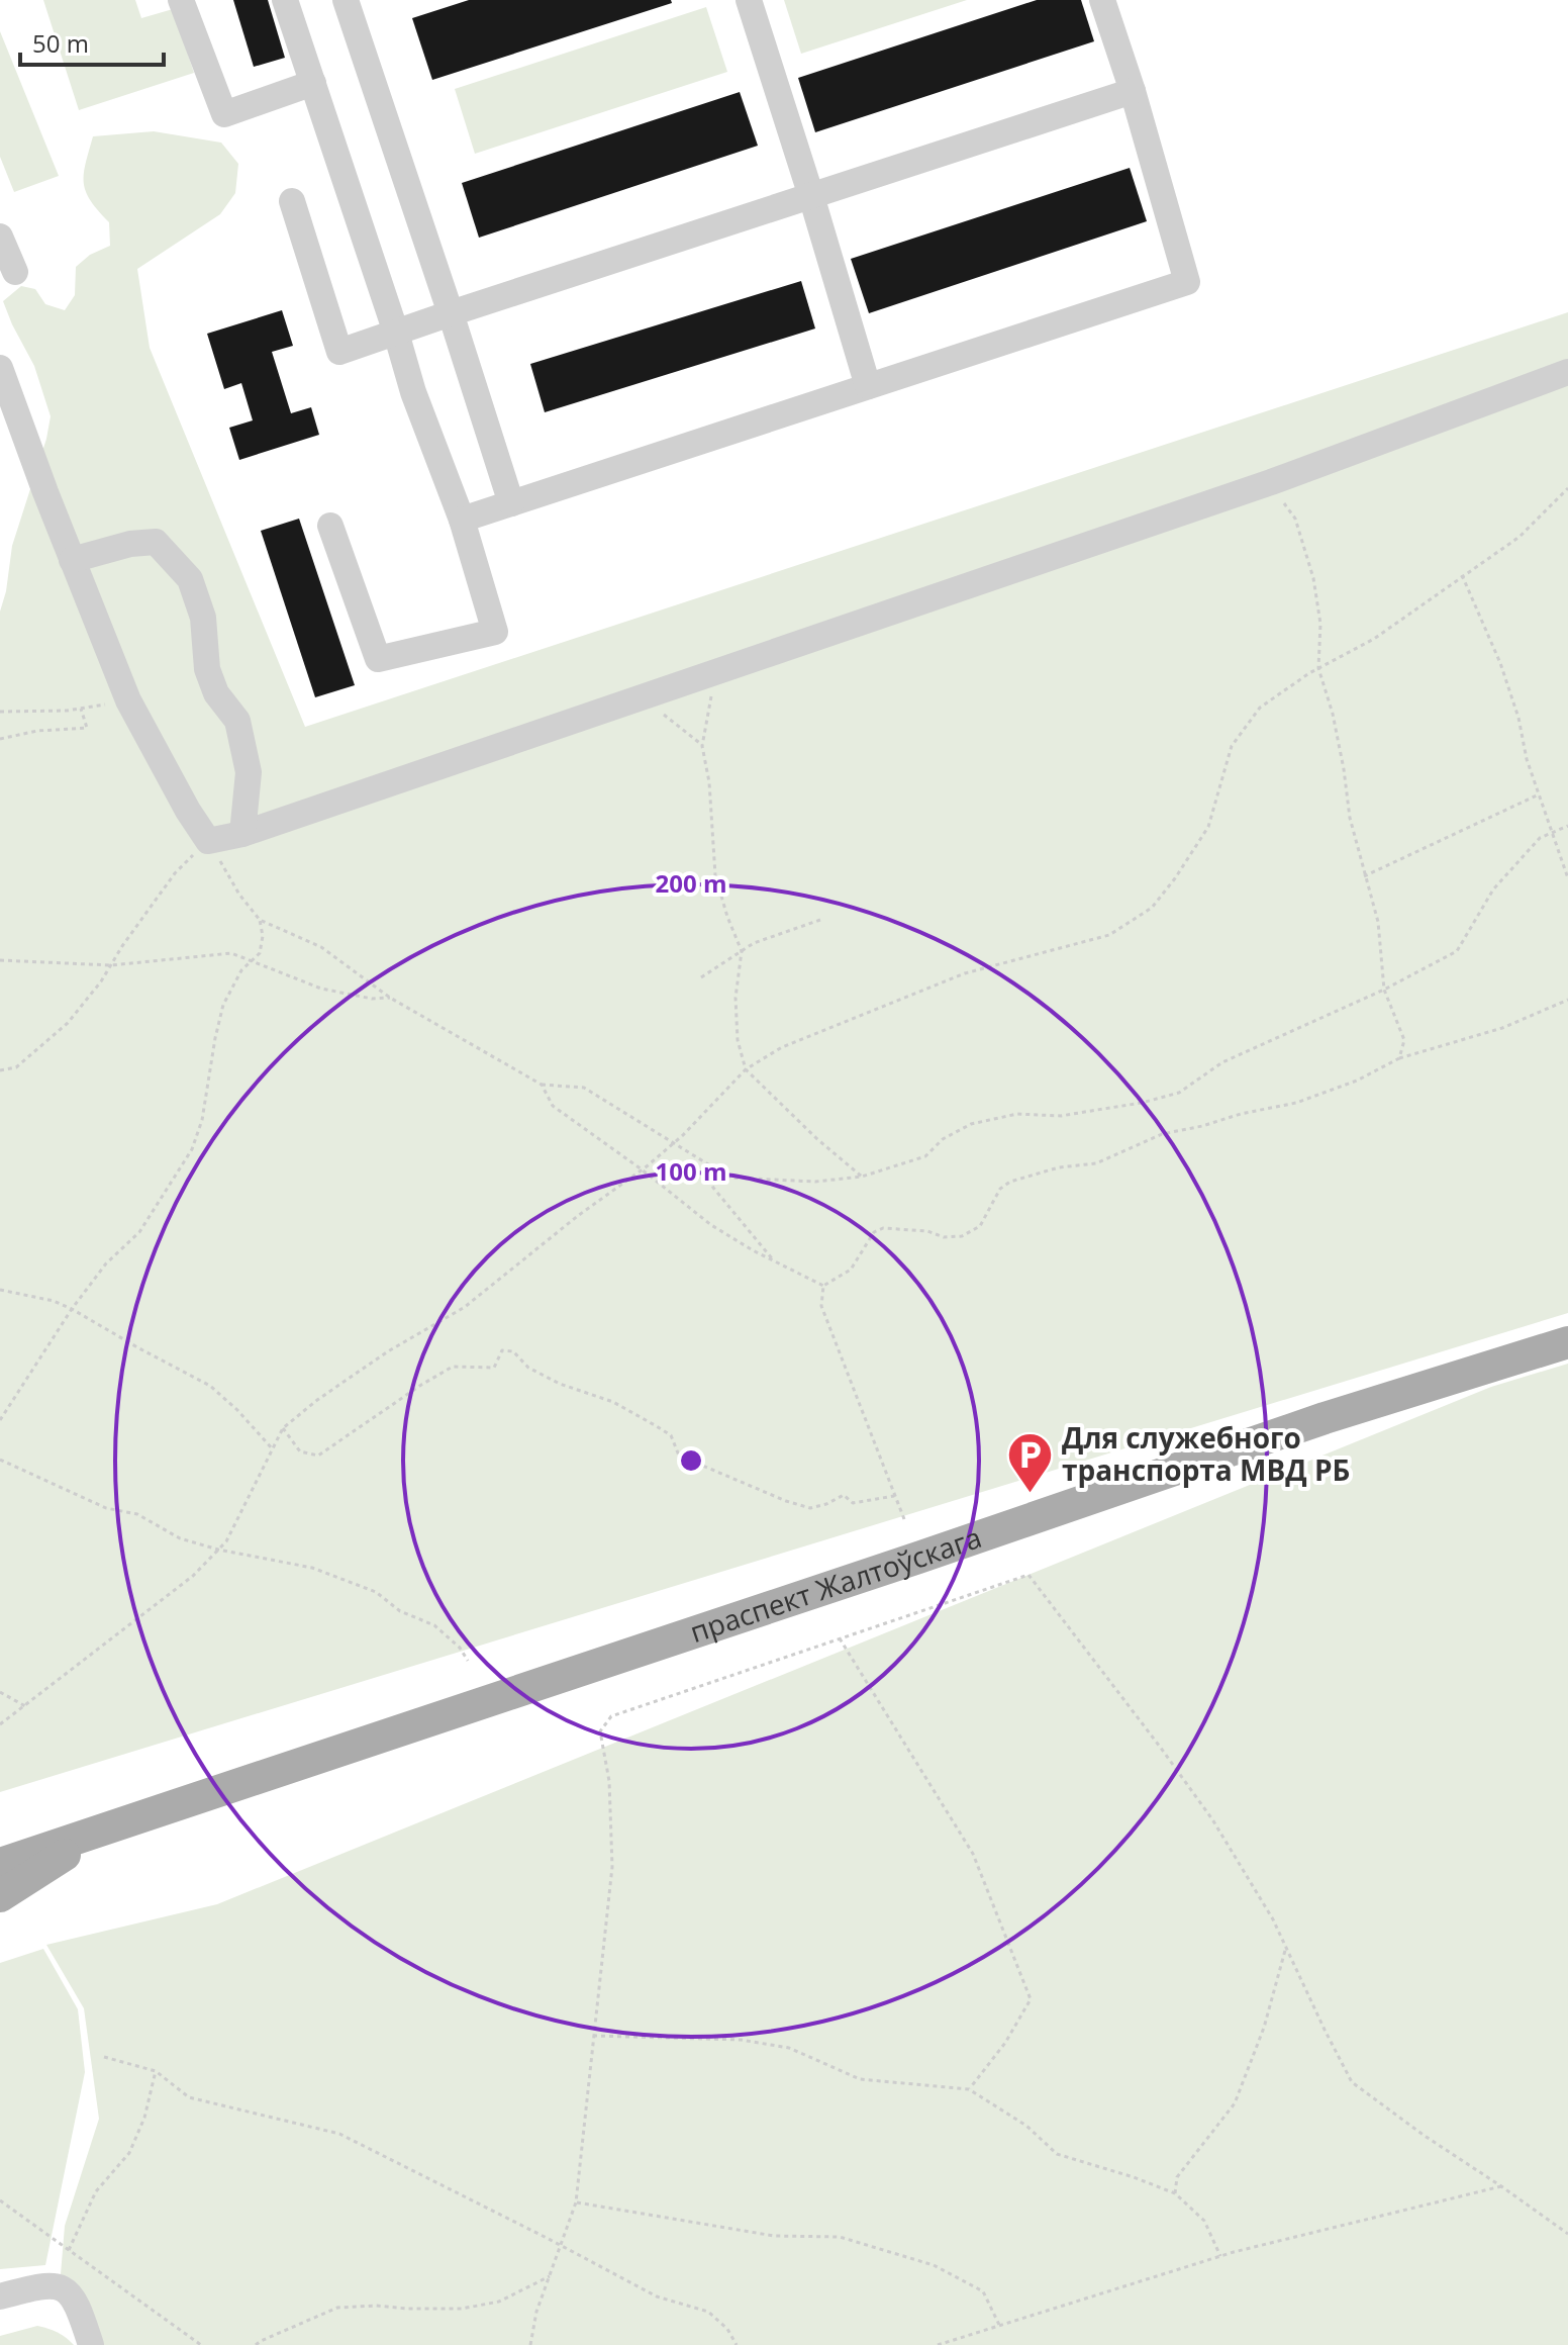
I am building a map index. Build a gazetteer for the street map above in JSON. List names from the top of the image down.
{
  "streets": {
    "main road": ["праспект Жалтоўскага"]
  },
  "places": {
    "parking": ["Для служебного транспорта МВД РБ"]
  },
  "scale_bar": "50 m",
  "rings": ["200 m", "100 m"]
}
